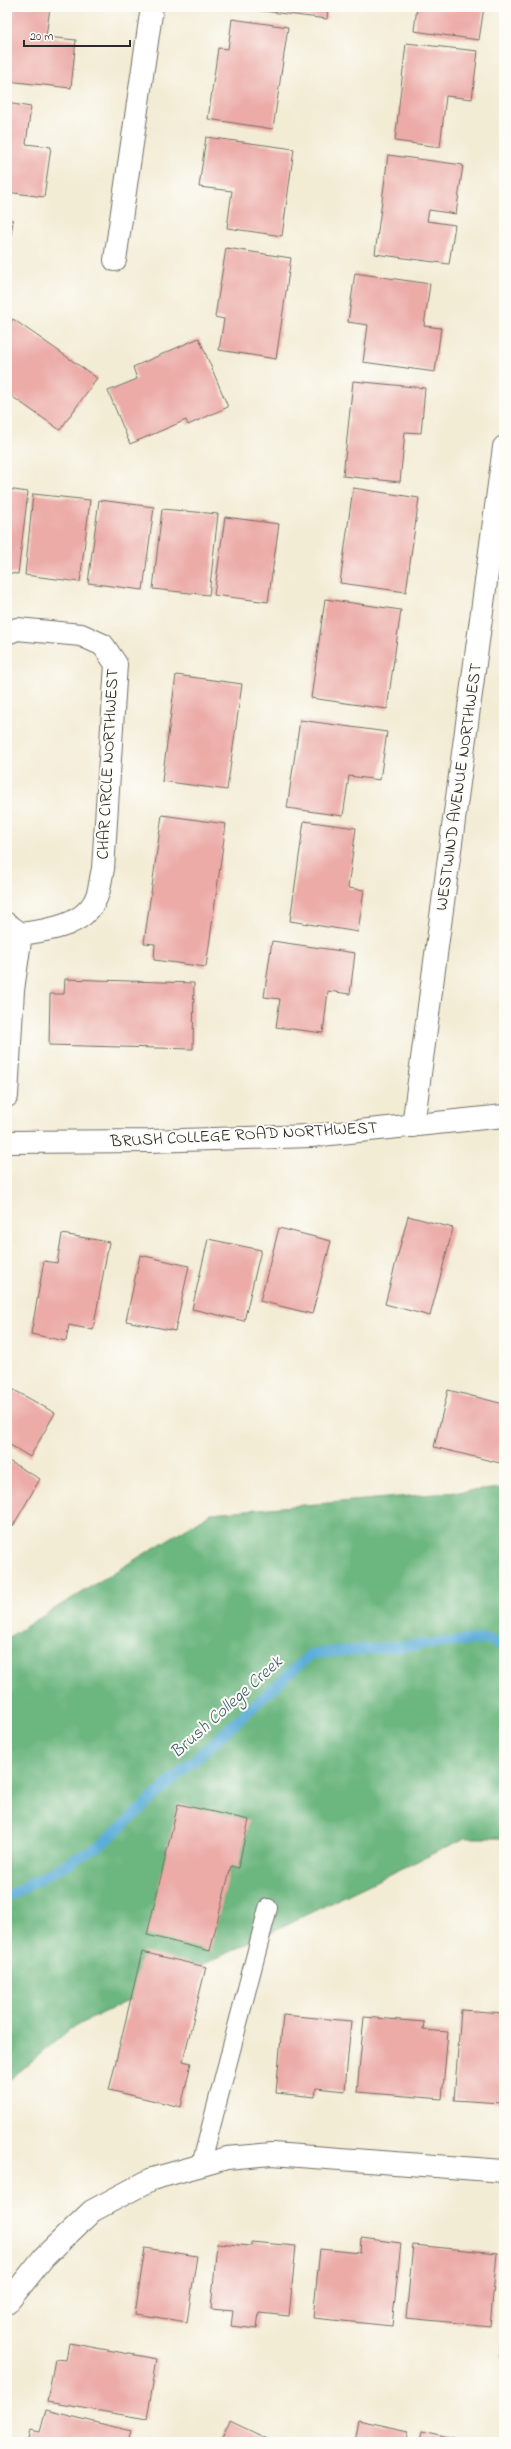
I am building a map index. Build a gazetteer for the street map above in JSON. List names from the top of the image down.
{
  "streets": {
    "street": ["CHAR CIRCLE NORTHWEST", "WESTWIND AVENUE NORTHWEST", "BRUSH COLLEGE ROAD NORTHWEST"]
  },
  "crossings": [
    ["WESTWIND AVENUE NORTHWEST", "BRUSH COLLEGE ROAD NORTHWEST"]
  ],
  "water": ["Brush College Creek"],
  "scale_bar": "20 m"
}
